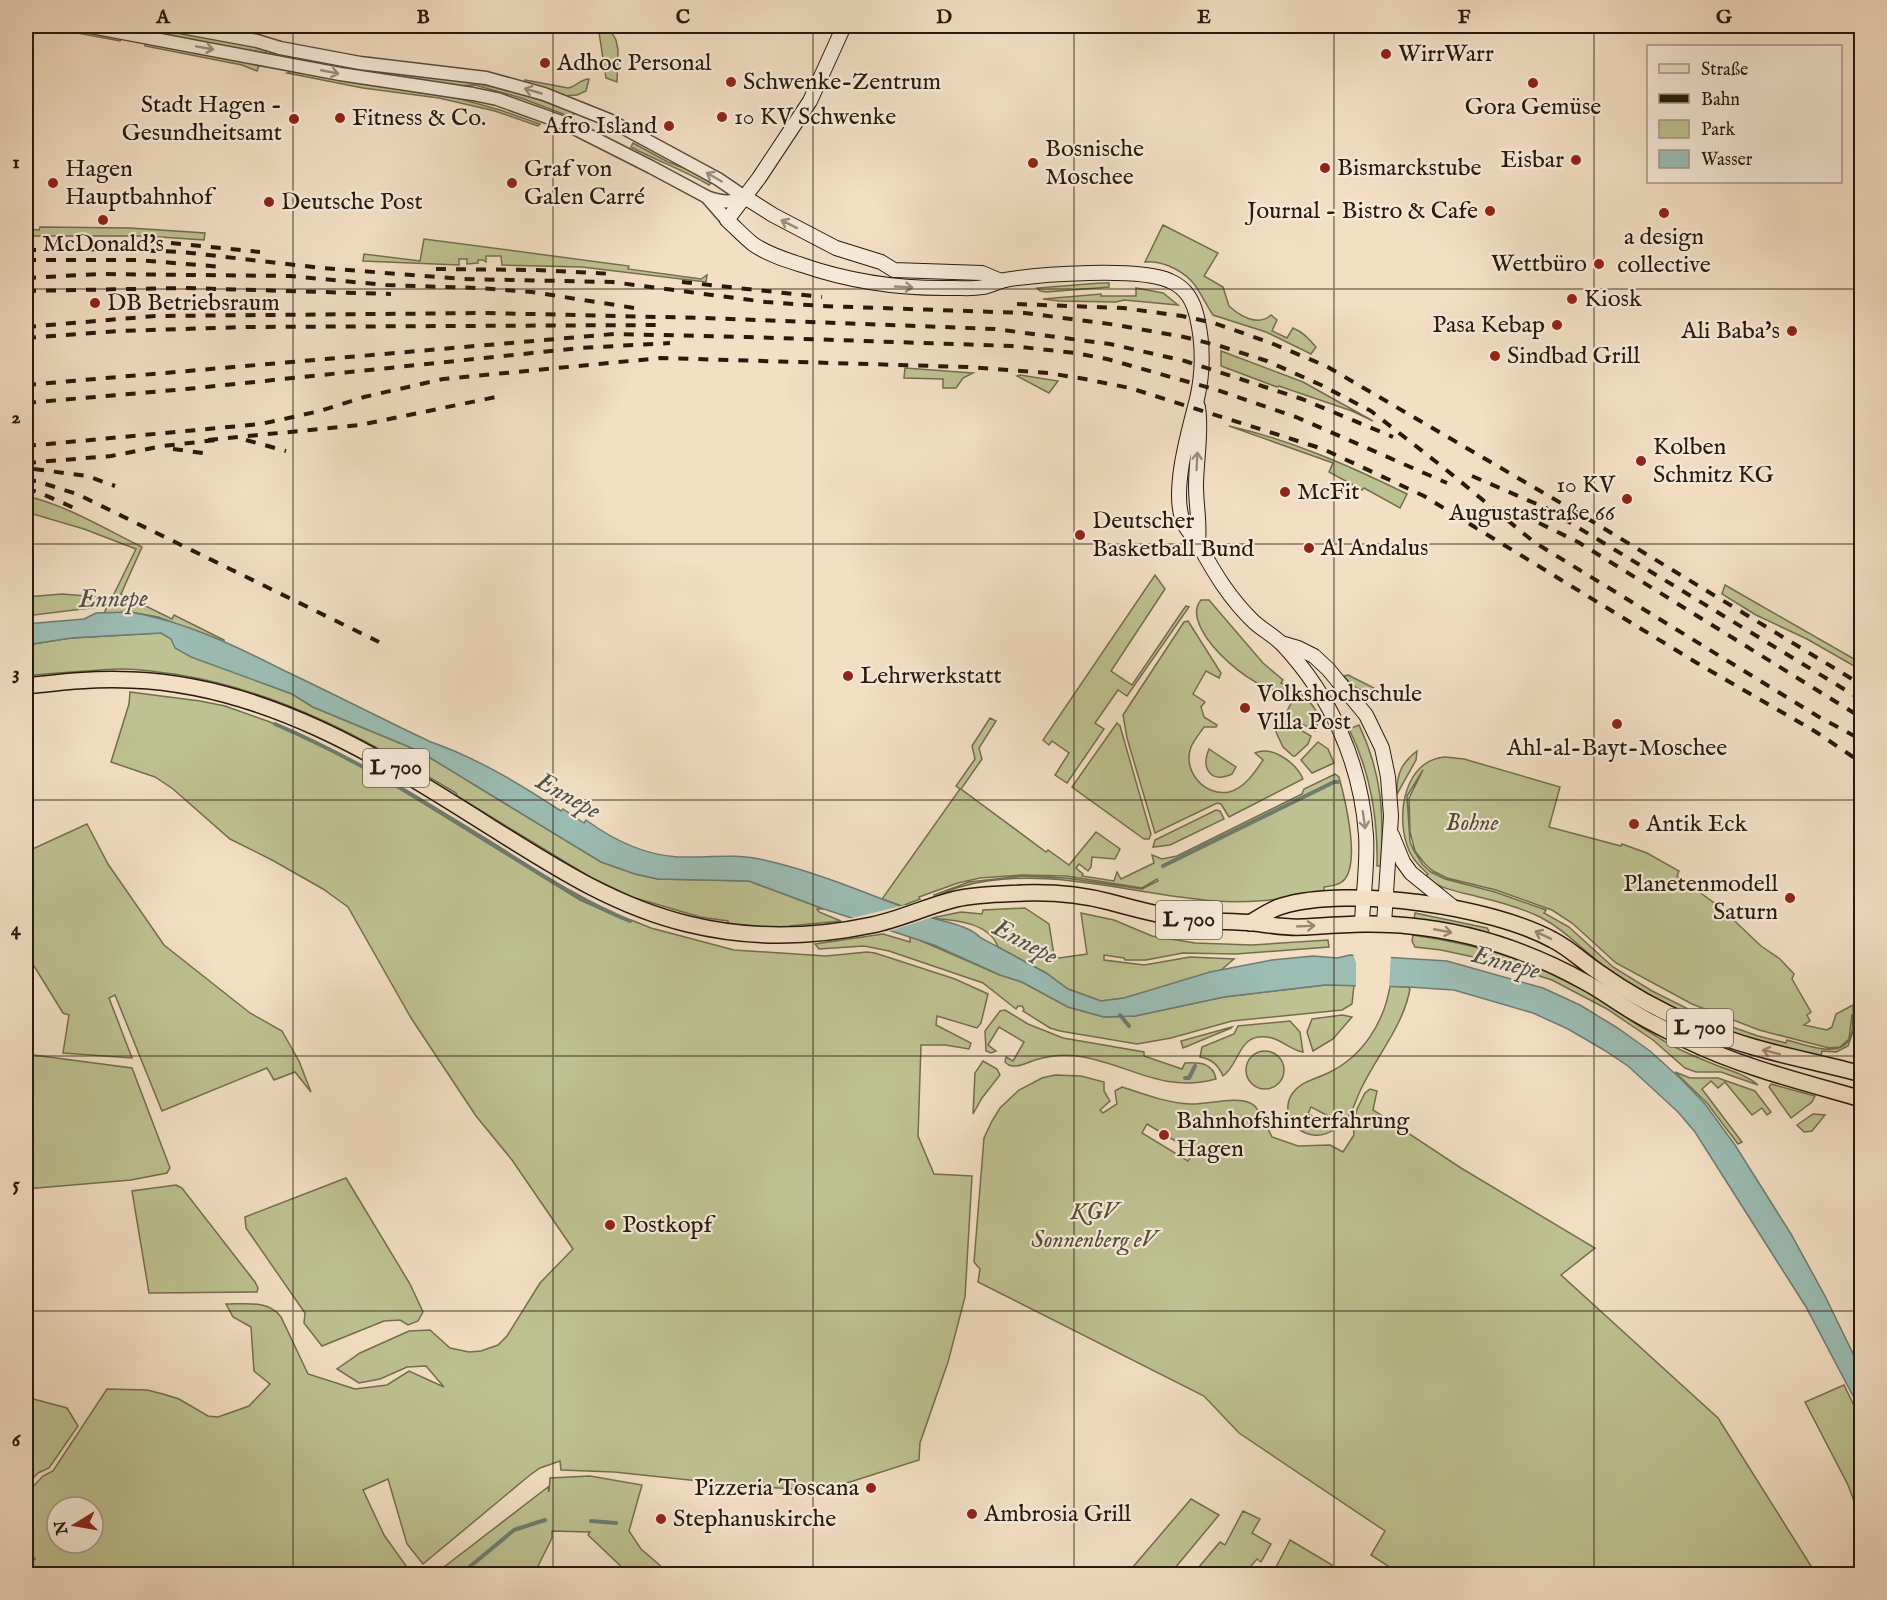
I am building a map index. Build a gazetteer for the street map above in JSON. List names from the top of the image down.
{
  "streets": {
    "main road": ["L 700"]
  },
  "water": ["Ennepe"],
  "parks": ["Bohne", "KGV Sonnenberg eV"],
  "places": [
    "WirrWarr",
    "Adhoc Personal",
    "Schwenke-Zentrum",
    "Gora Gemüse",
    "10 KV Schwenke",
    "Fitness & Co.",
    "Stadt Hagen - Gesundheitsamt",
    "Afro Island",
    "Eisbar",
    "Bosnische Moschee",
    "Bismarckstube",
    "Hagen Hauptbahnhof",
    "Graf von Galen Carré",
    "Deutsche Post",
    "Journal - Bistro & Cafe",
    "a design collective",
    "McDonald's",
    "Wettbüro",
    "Kiosk",
    "DB Betriebsraum",
    "Pasa Kebap",
    "Ali Baba's",
    "Sindbad Grill",
    "Kolben Schmitz KG",
    "McFit",
    "10 KV Augustastraße 66",
    "Deutscher Basketball Bund",
    "Al Andalus",
    "Lehrwerkstatt",
    "Volkshochschule Villa Post",
    "Ahl-al-Bayt-Moschee",
    "Antik Eck",
    "Planetenmodell Saturn",
    "Bahnhofshinterfahrung Hagen",
    "Postkopf",
    "Pizzeria Toscana",
    "Ambrosia Grill",
    "Stephanuskirche"
  ],
  "legend": [
    "Straße",
    "Bahn",
    "Park",
    "Wasser"
  ],
  "north": "left",
  "grid": {
    "columns": [
      "A",
      "B",
      "C",
      "D",
      "E",
      "F",
      "G"
    ],
    "rows": [
      "1",
      "2",
      "3",
      "4",
      "5",
      "6"
    ]
  }
}
